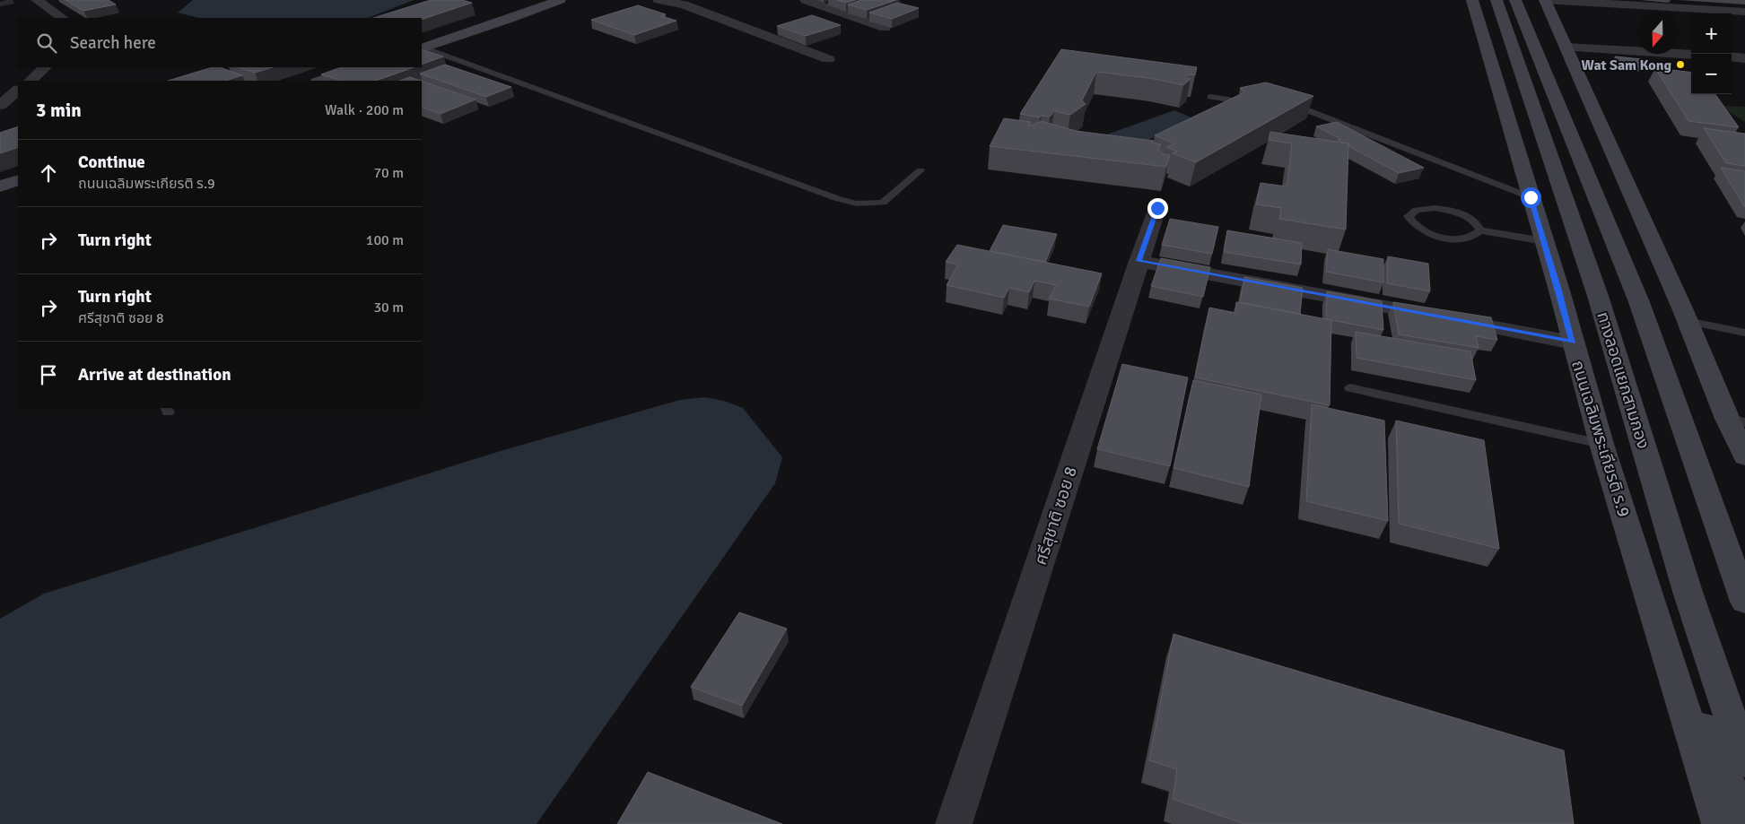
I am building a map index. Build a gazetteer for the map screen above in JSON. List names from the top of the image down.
{
  "streets": {
    "main road": ["ทางลอดแยกสามกอง", "ถนนเฉลิมพระเกียรติ ร.9"],
    "street": ["ศรีสุชาติ ซอย 8"]
  },
  "places": ["Wat Sam Kong"],
  "north": "bottom",
  "page": {
    "map_buttons": ["+", "−"],
    "search": "Search here",
    "heading": ["3 min", "Walk · 200 m"],
    "list": [
      ["Continue", "ถนนเฉลิมพระเกียรติ ร.9", "70 m"],
      ["Turn right", "100 m"],
      ["Turn right", "ศรีสุชาติ ซอย 8", "30 m"],
      "Arrive at destination"
    ]
  }
}
